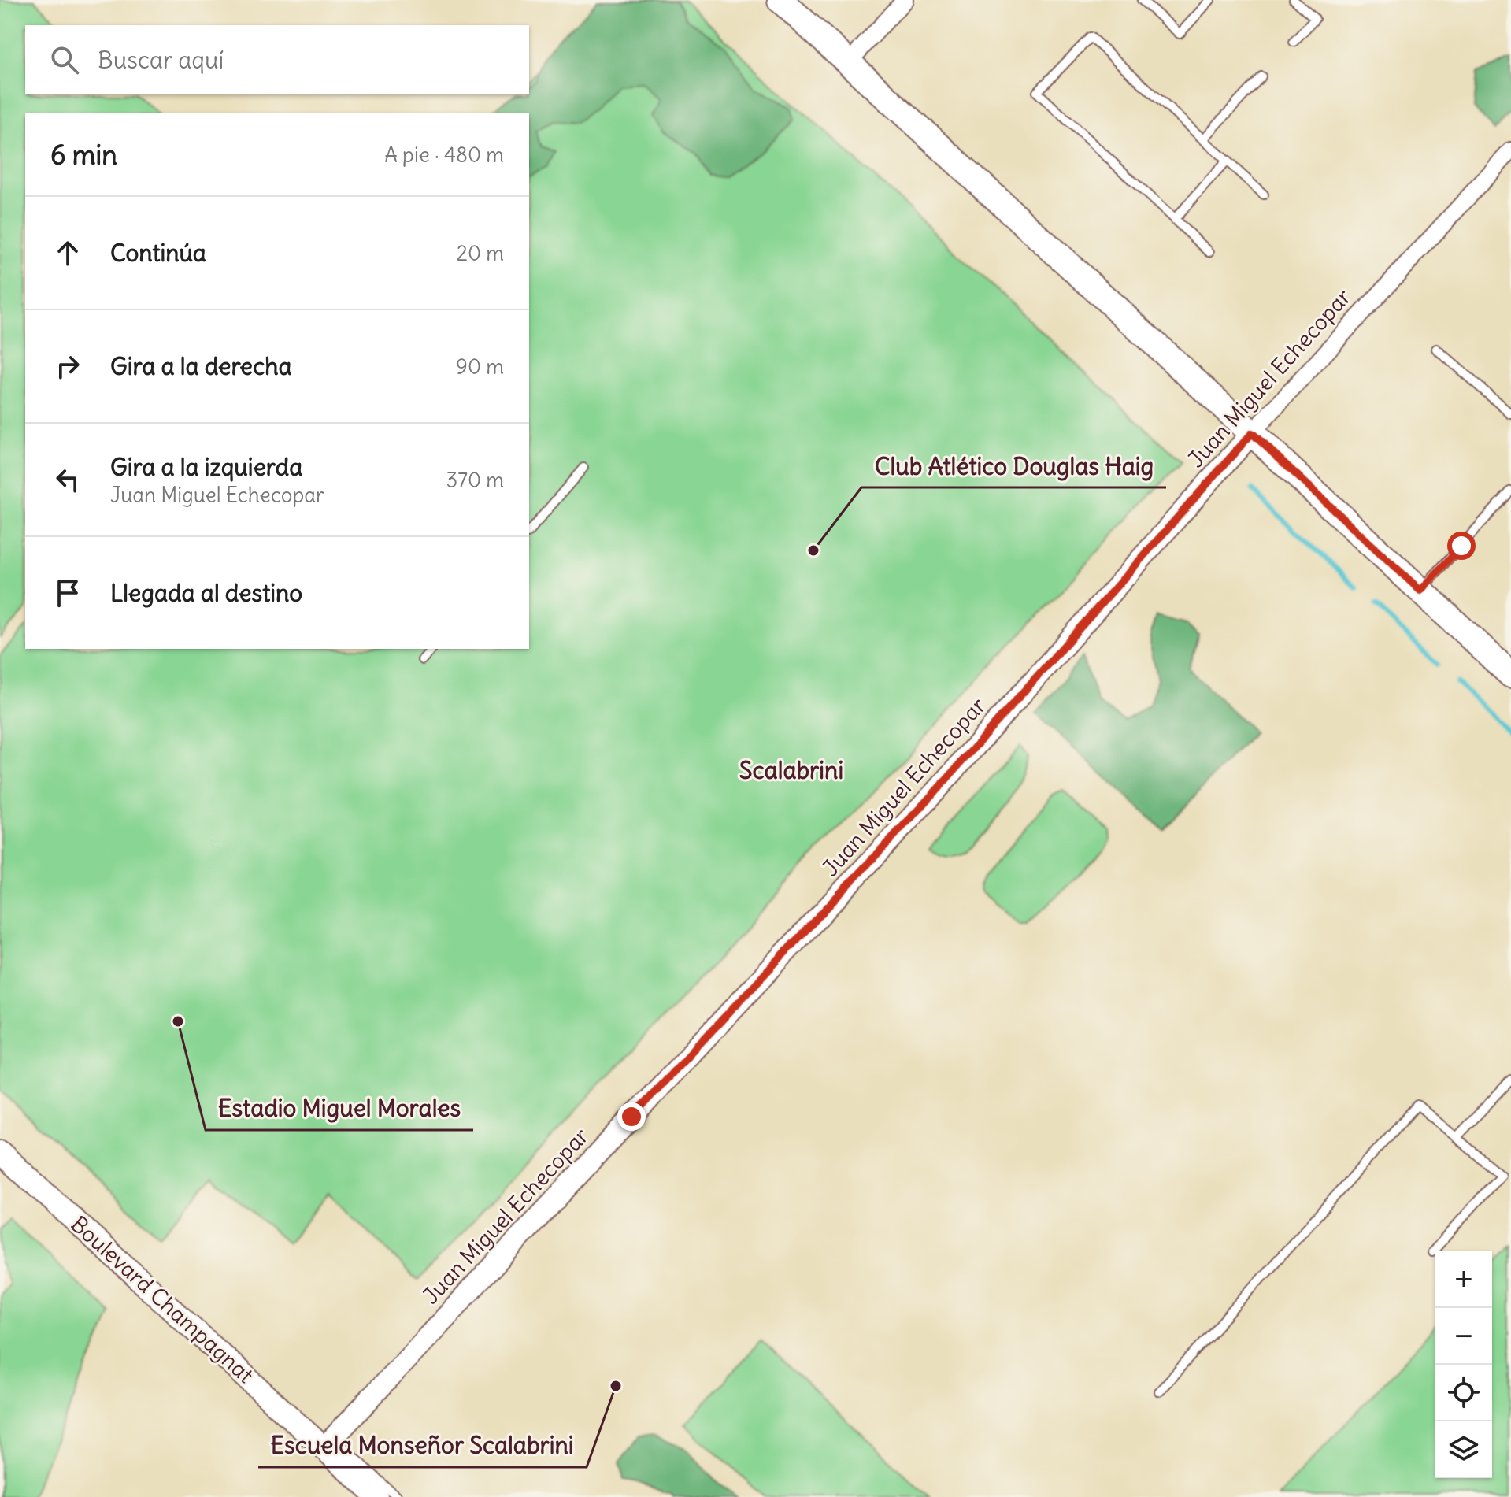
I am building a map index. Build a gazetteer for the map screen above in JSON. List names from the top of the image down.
{
  "streets": {
    "main road": ["Boulevard Champagnat"],
    "street": ["Juan Miguel Echecopar"]
  },
  "crossings": [
    ["Juan Miguel Echecopar", "Boulevard Champagnat"]
  ],
  "districts": ["Scalabrini"],
  "places": ["Club Atlético Douglas Haig", "Estadio Miguel Morales", "Escuela Monseñor Scalabrini"],
  "page": {
    "search": "Buscar aquí",
    "heading": ["6 min", "A pie · 480 m"],
    "list": [
      ["Continúa", "20 m"],
      ["Gira a la derecha", "90 m"],
      ["Gira a la izquierda", "Juan Miguel Echecopar", "370 m"],
      "Llegada al destino"
    ],
    "map_buttons": ["+", "−"]
  }
}
